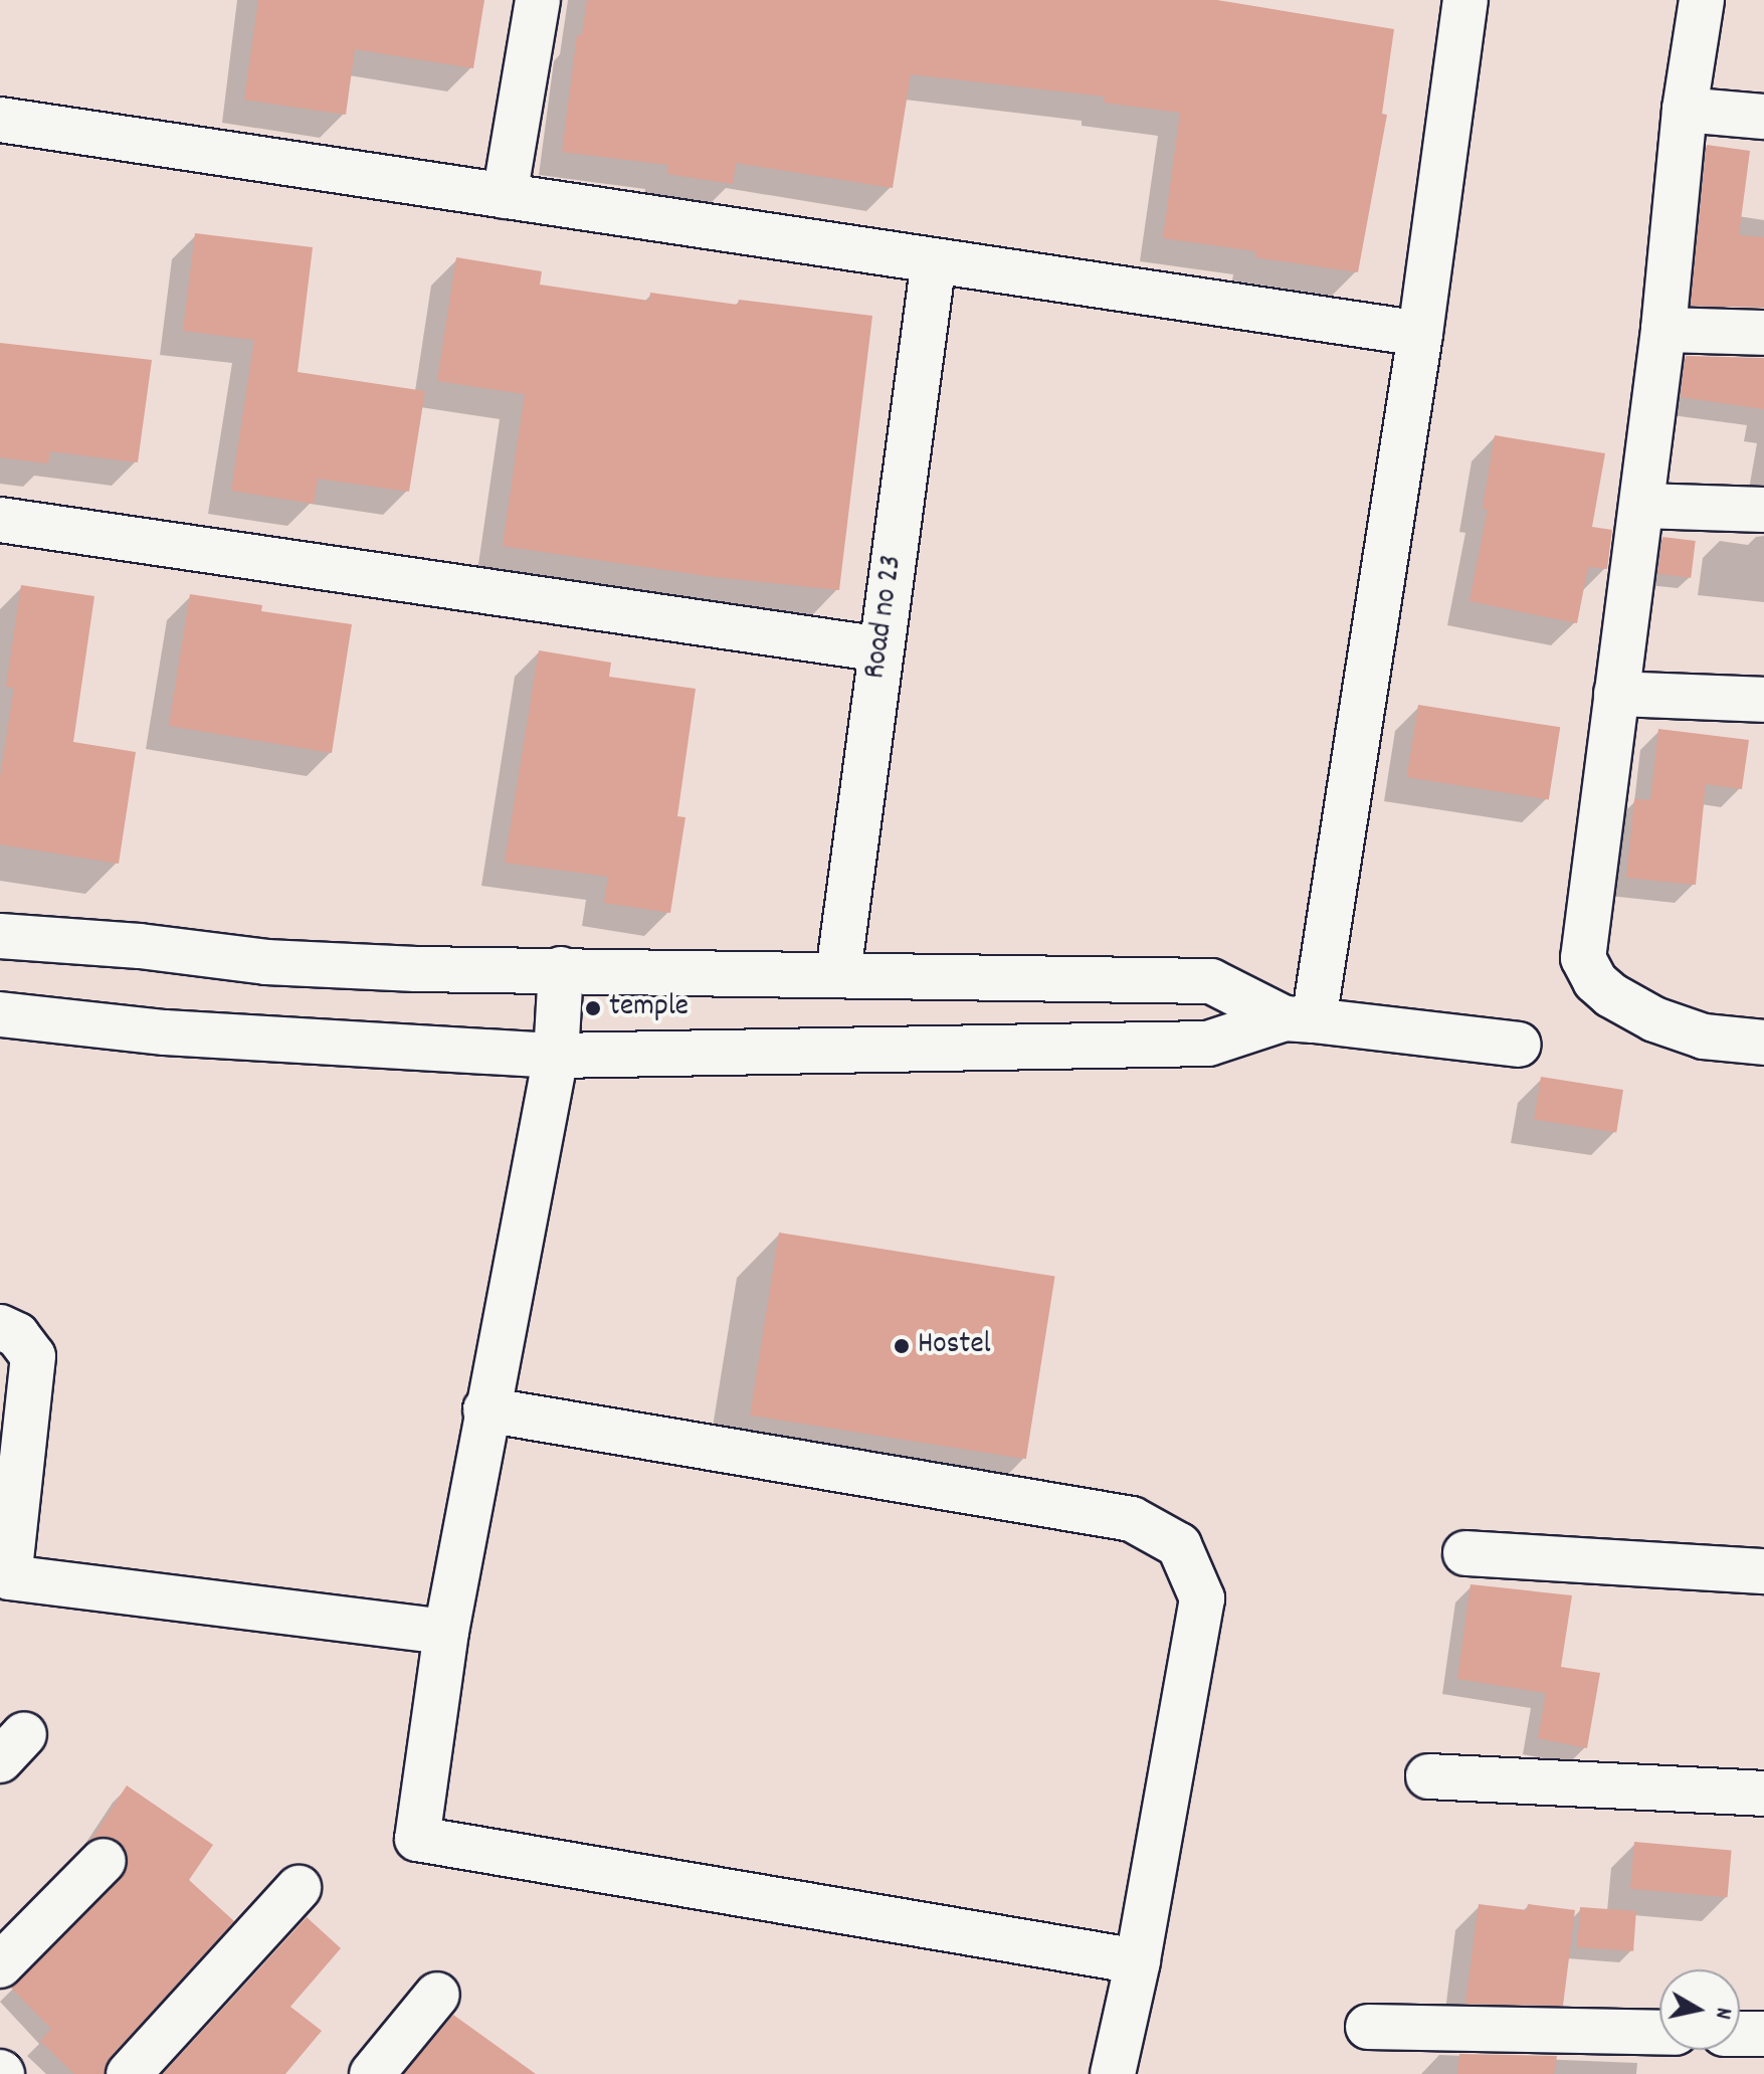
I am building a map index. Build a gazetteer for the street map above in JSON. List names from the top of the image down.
{
  "streets": {
    "street": ["Road no 23"]
  },
  "places": ["temple", "Hostel"],
  "north": "right"
}
